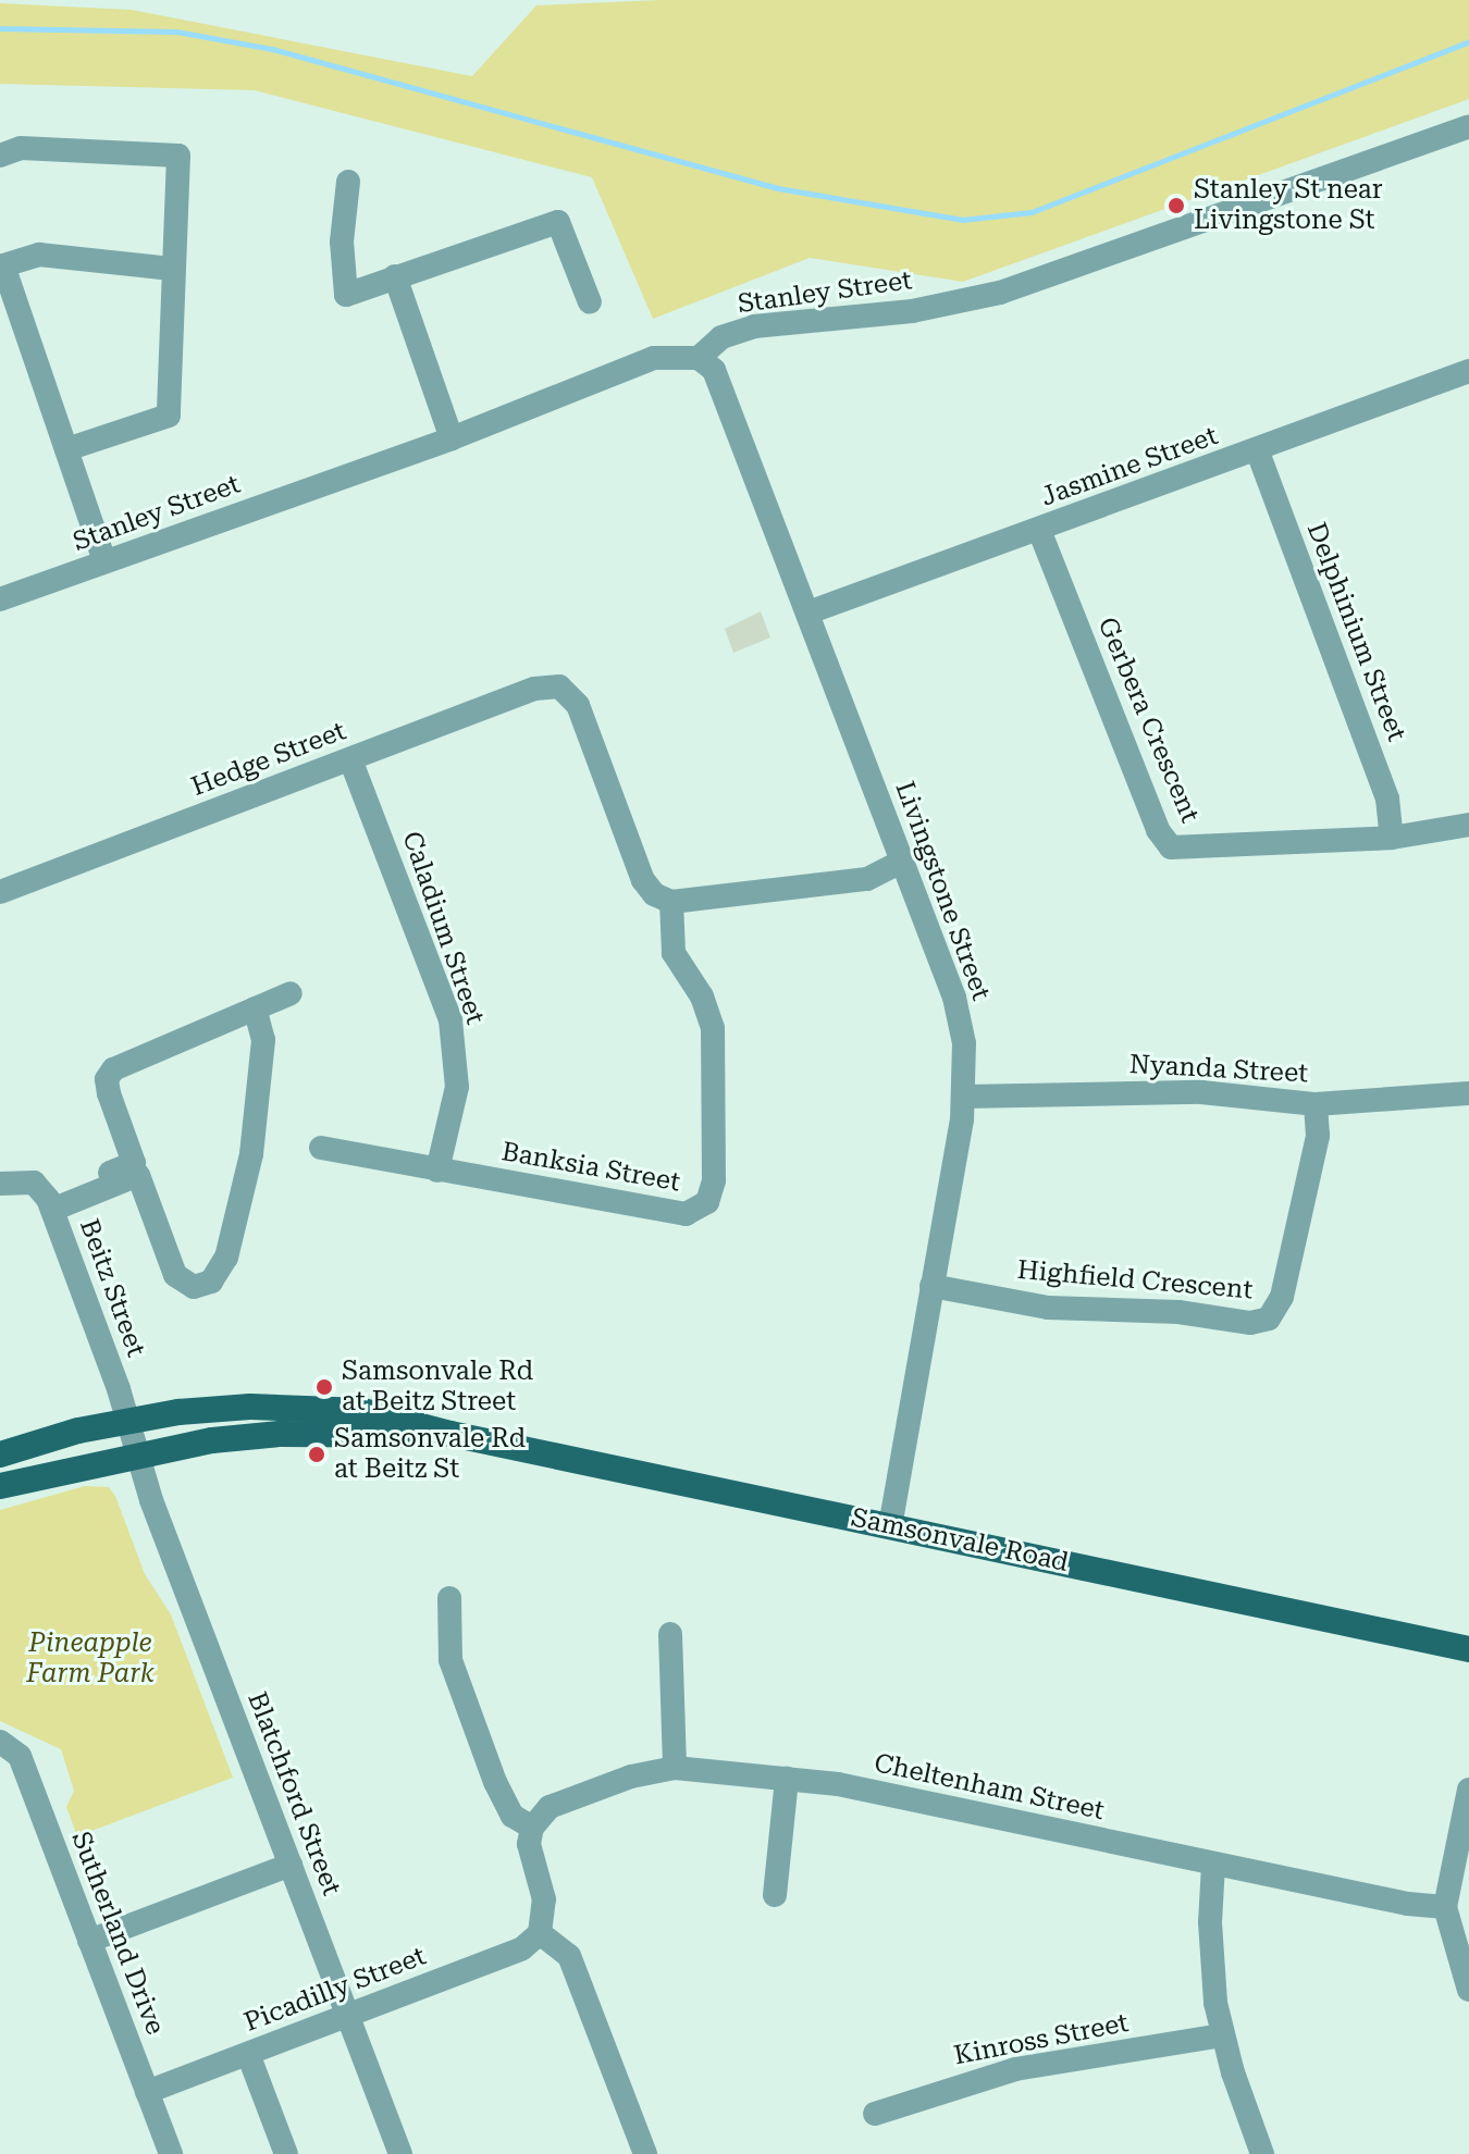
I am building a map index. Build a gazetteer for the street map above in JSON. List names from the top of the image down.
{
  "streets": {
    "main road": ["Samsonvale Road"],
    "street": [
      "Stanley Street",
      "Jasmine Street",
      "Delphinium Street",
      "Gerbera Crescent",
      "Hedge Street",
      "Livingstone Street",
      "Caladium Street",
      "Nyanda Street",
      "Banksia Street",
      "Highfield Crescent",
      "Beitz Street",
      "Cheltenham Street",
      "Blatchford Street",
      "Sutherland Drive",
      "Picadilly Street",
      "Kinross Street"
    ]
  },
  "crossings": [
    ["Stanley Street", "Livingstone Street"],
    ["Jasmine Street", "Delphinium Street"],
    ["Jasmine Street", "Gerbera Crescent"],
    ["Jasmine Street", "Livingstone Street"],
    ["Delphinium Street", "Gerbera Crescent"],
    ["Hedge Street", "Caladium Street"],
    ["Hedge Street", "Banksia Street"],
    ["Livingstone Street", "Nyanda Street"],
    ["Livingstone Street", "Highfield Crescent"],
    ["Livingstone Street", "Samsonvale Road"],
    ["Caladium Street", "Banksia Street"],
    ["Nyanda Street", "Highfield Crescent"],
    ["Beitz Street", "Samsonvale Road"],
    ["Beitz Street", "Blatchford Street"],
    ["Samsonvale Road", "Blatchford Street"],
    ["Blatchford Street", "Picadilly Street"],
    ["Sutherland Drive", "Picadilly Street"]
  ],
  "parks": ["Pineapple Farm Park"],
  "places": ["Stanley St near Livingstone St", "Samsonvale Rd at Beitz Street", "Samsonvale Rd at Beitz St"]
}
